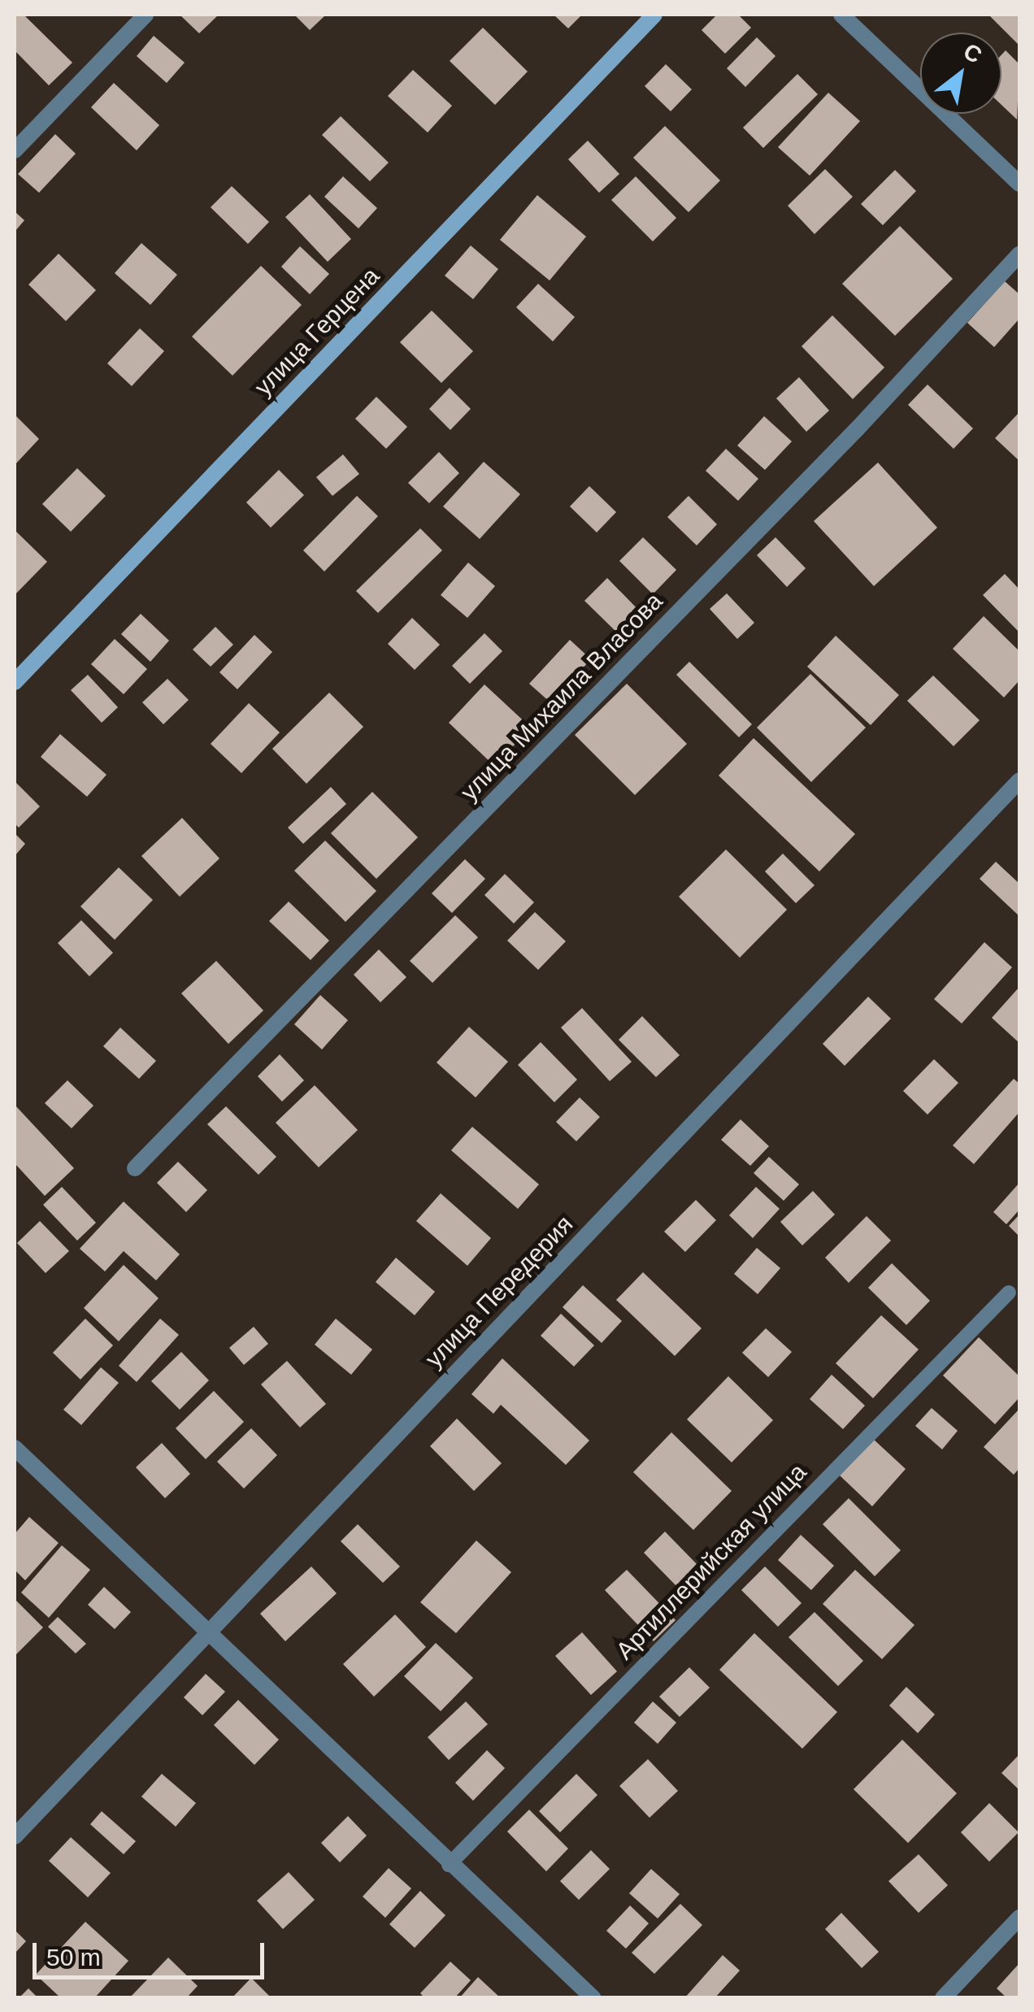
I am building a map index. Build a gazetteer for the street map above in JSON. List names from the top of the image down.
{
  "streets": {
    "street": ["улица Герцена", "улица Михаила Власова", "улица Передерия"],
    "lane": ["Артиллерийская улица"]
  },
  "scale_bar": "50 m",
  "north": "top right"
}
